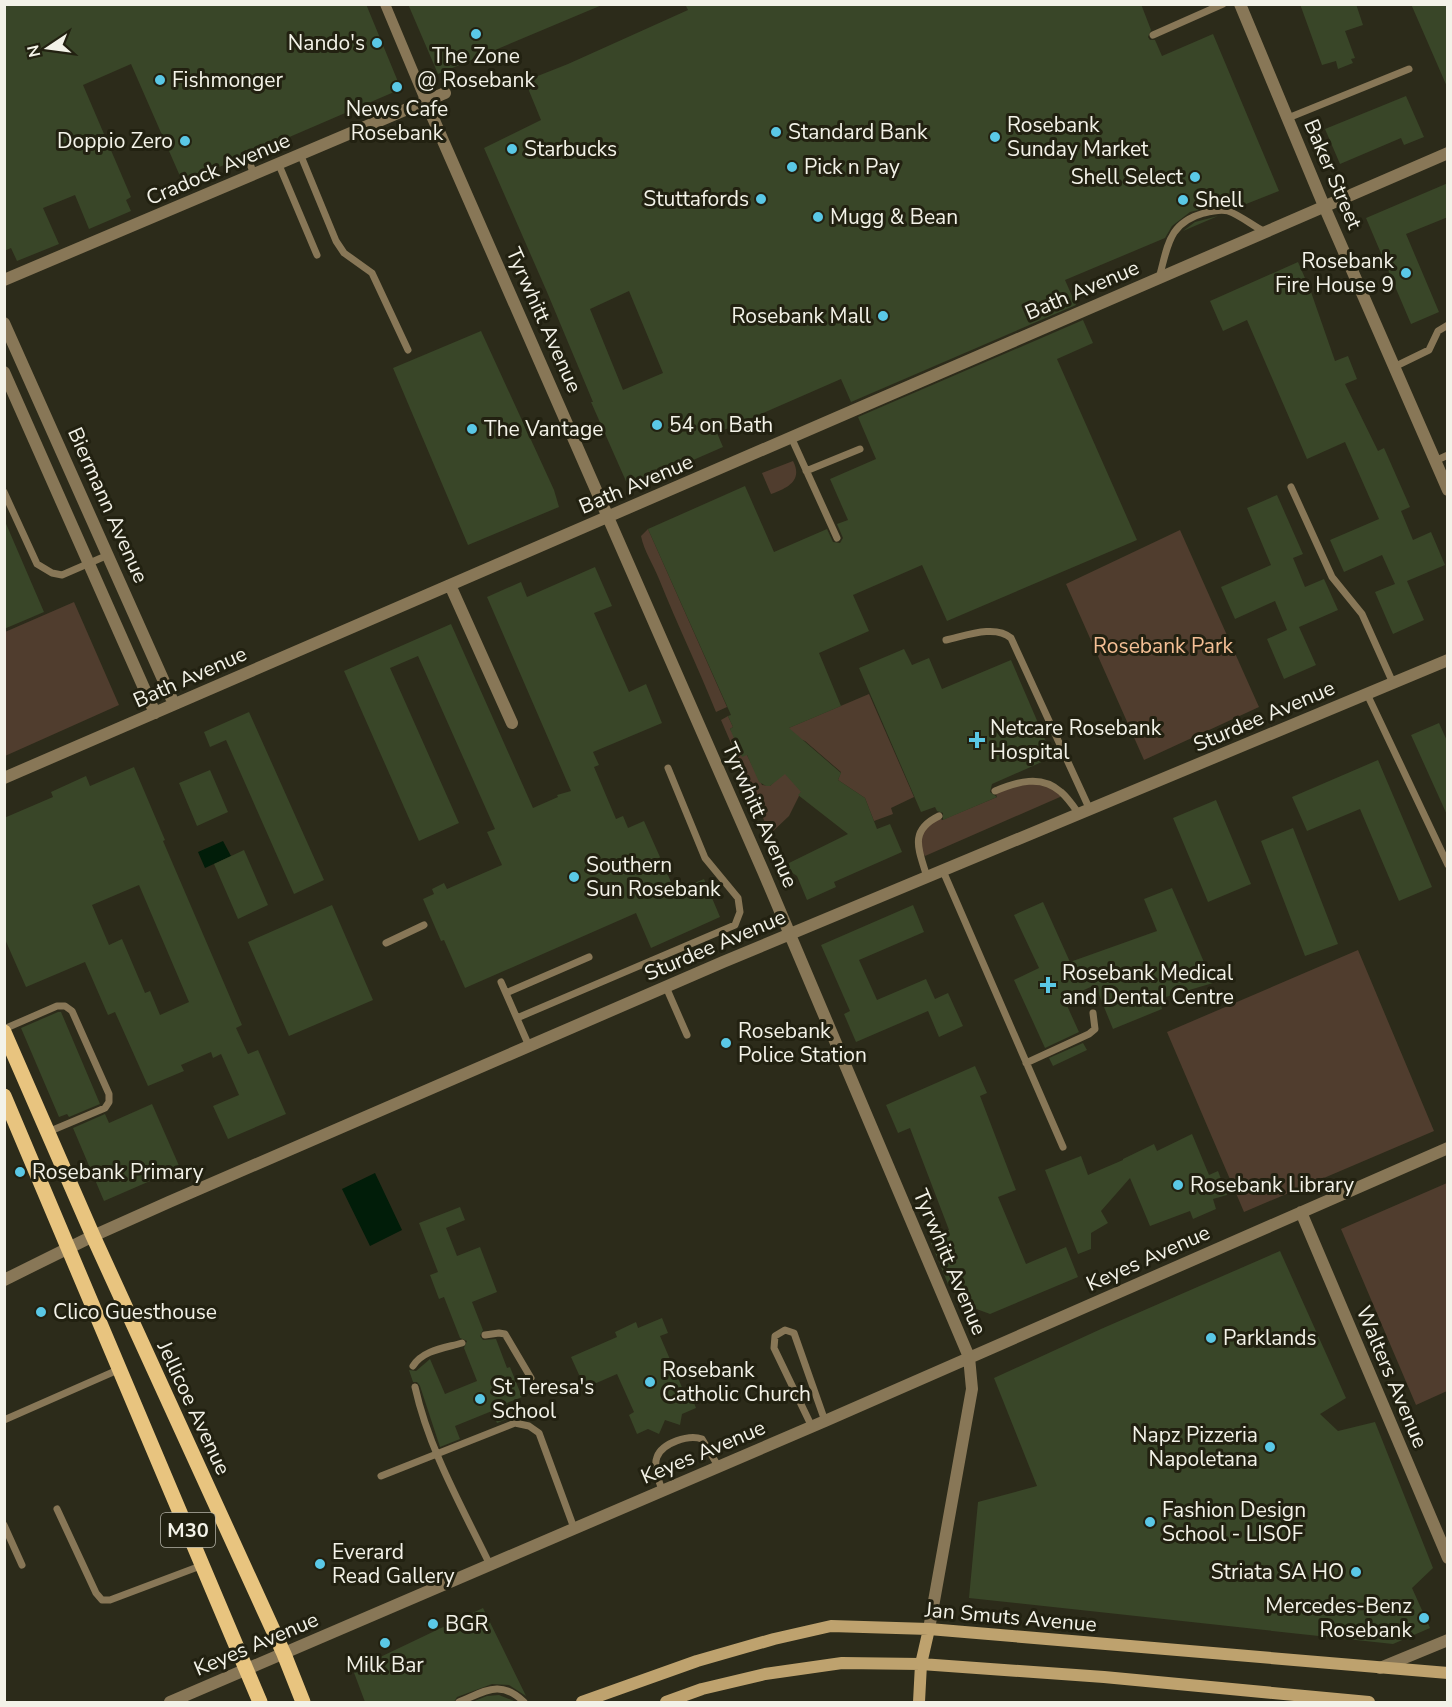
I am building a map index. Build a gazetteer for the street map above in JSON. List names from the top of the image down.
{
  "streets": {
    "main road": [
      "Tyrwhitt Avenue",
      "Jellicoe Avenue",
      "M30",
      "Jan Smuts Avenue"
    ],
    "street": [
      "Cradock Avenue",
      "Baker Street",
      "Bath Avenue",
      "Biermann Avenue",
      "Sturdee Avenue",
      "Keyes Avenue",
      "Walters Avenue"
    ]
  },
  "crossings": [
    ["Cradock Avenue", "Tyrwhitt Avenue"],
    ["Baker Street", "Bath Avenue"],
    ["Bath Avenue", "Tyrwhitt Avenue"],
    ["Bath Avenue", "Biermann Avenue"],
    ["Tyrwhitt Avenue", "Sturdee Avenue"],
    ["Tyrwhitt Avenue", "Keyes Avenue"],
    ["Tyrwhitt Avenue", "Jan Smuts Avenue"],
    ["Sturdee Avenue", "Jellicoe Avenue"],
    ["Sturdee Avenue", "M30"],
    ["Keyes Avenue", "Walters Avenue"],
    ["Keyes Avenue", "Jellicoe Avenue"],
    ["Keyes Avenue", "M30"]
  ],
  "parks": ["Rosebank Park"],
  "places": {
    "other": [
      "The Zone @ Rosebank",
      "Nando's",
      "Fishmonger",
      "News Cafe Rosebank",
      "Standard Bank",
      "Rosebank Sunday Market",
      "Doppio Zero",
      "Starbucks",
      "Pick n Pay",
      "Shell Select",
      "Stuttafords",
      "Shell",
      "Mugg & Bean",
      "Rosebank Fire House 9",
      "Rosebank Mall",
      "54 on Bath",
      "The Vantage",
      "Southern Sun Rosebank",
      "Rosebank Police Station",
      "Rosebank Primary",
      "Rosebank Library",
      "Clico Guesthouse",
      "Parklands",
      "Rosebank Catholic Church",
      "St Teresa's School",
      "Napz Pizzeria Napoletana",
      "Fashion Design School - LISOF",
      "Everard Read Gallery",
      "Striata SA HO",
      "Mercedes-Benz Rosebank",
      "BGR",
      "Milk Bar"
    ],
    "health": ["Netcare Rosebank Hospital", "Rosebank Medical and Dental Centre"]
  },
  "north": "left"
}
